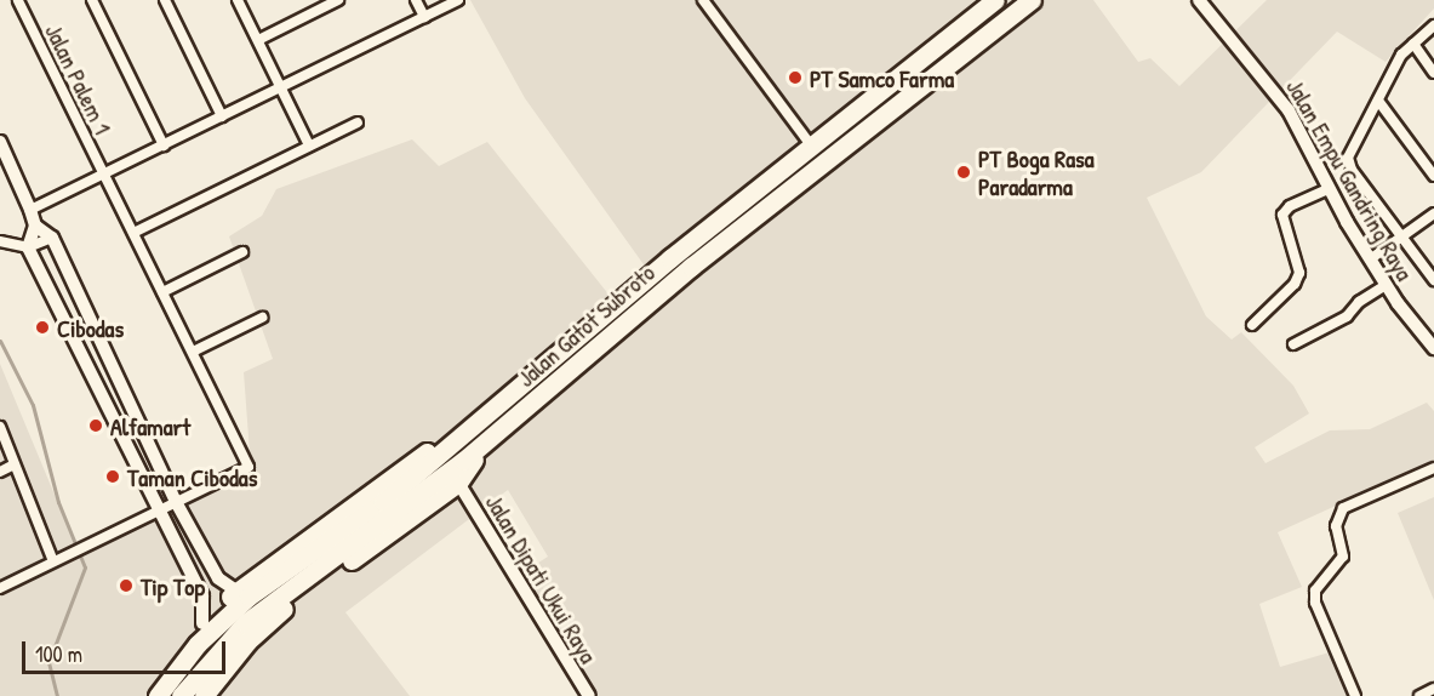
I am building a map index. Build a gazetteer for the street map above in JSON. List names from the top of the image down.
{
  "streets": {
    "highway": ["Jalan Gatot Subroto"],
    "street": ["Jalan Palem 1", "Jalan Empu Gandring Raya", "Jalan Dipati Ukui Raya"]
  },
  "places": [
    "PT Samco Farma",
    "PT Boga Rasa Paradarma",
    "Cibodas",
    "Alfamart",
    "Taman Cibodas",
    "Tip Top"
  ],
  "scale_bar": "100 m"
}
